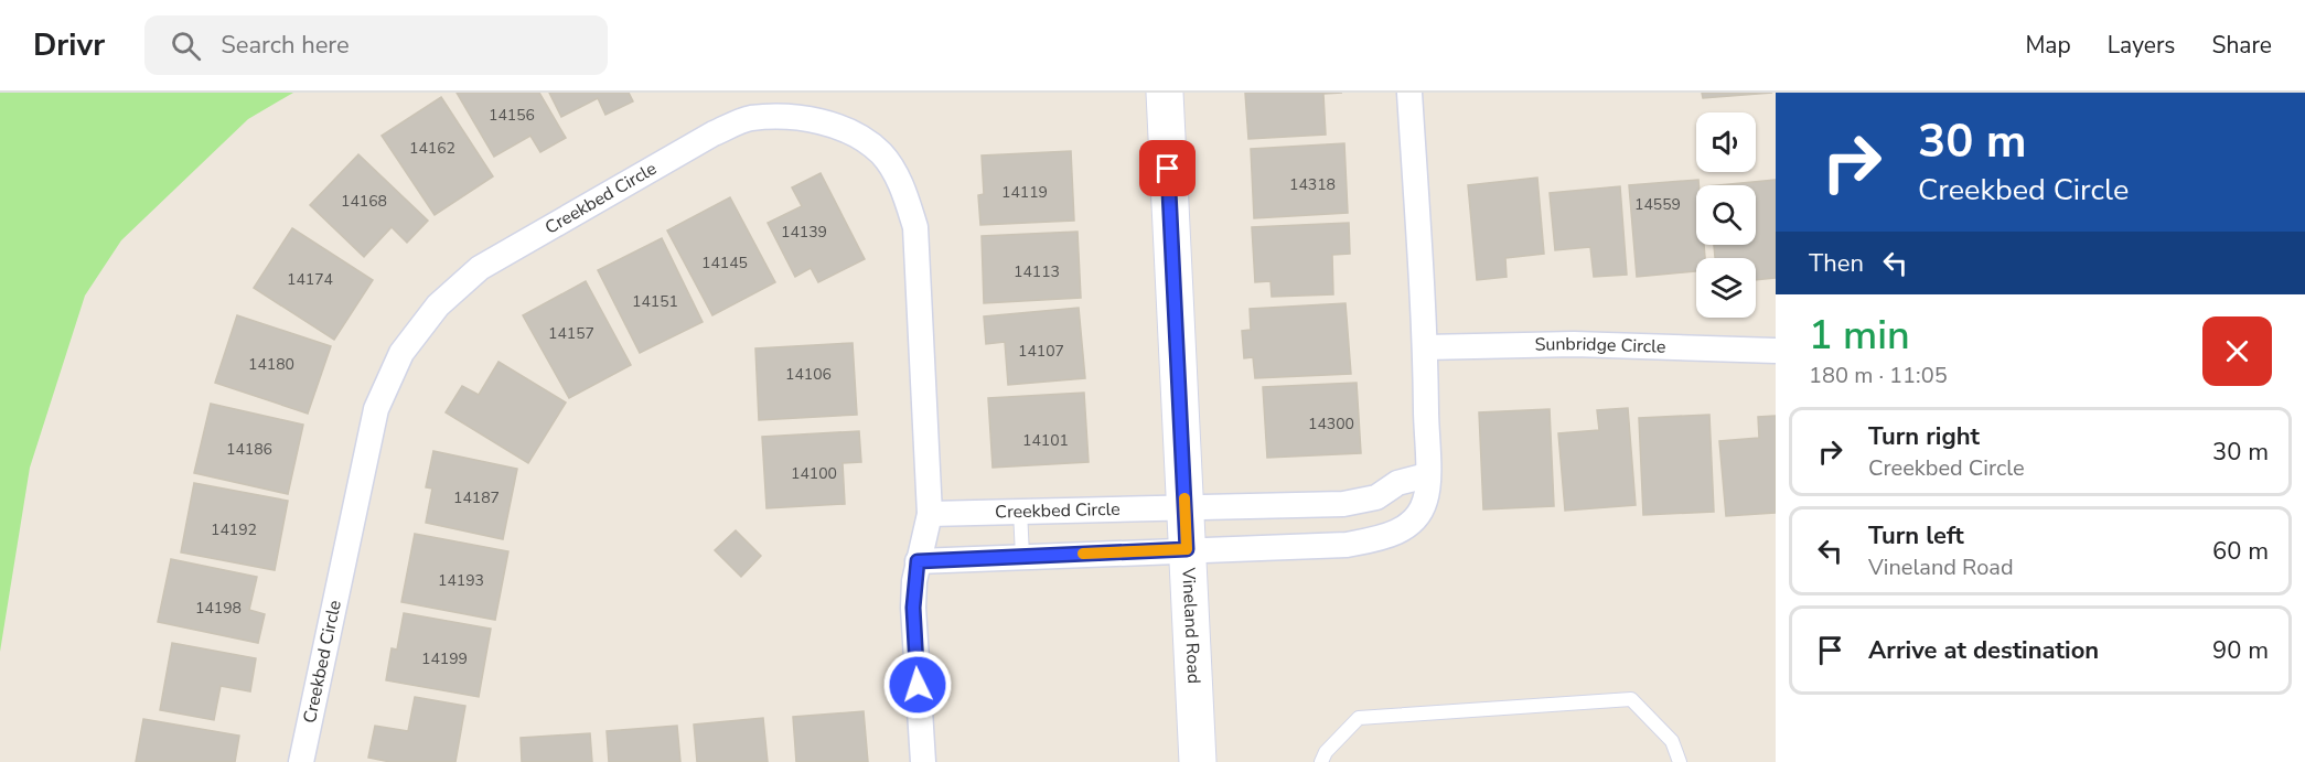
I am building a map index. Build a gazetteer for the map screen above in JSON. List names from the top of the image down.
{
  "streets": {
    "main road": ["Vineland Road"],
    "street": ["Creekbed Circle", "Sunbridge Circle"]
  },
  "crossings": [
    ["Creekbed Circle", "Vineland Road"]
  ],
  "house_numbers": [
    "14156",
    "14162",
    "14318",
    "14119",
    "14168",
    "14559",
    "14139",
    "14145",
    "14113",
    "14174",
    "14151",
    "14157",
    "14107",
    "14180",
    "14106",
    "14300",
    "14101",
    "14186",
    "14100",
    "14187",
    "14192",
    "14193",
    "14198",
    "14199"
  ],
  "page": {
    "header": "Drivr",
    "search": "Search here",
    "nav": ["Map", "Layers", "Share"],
    "turn": ["30 m", "Creekbed Circle"],
    "then": "Then",
    "heading": ["1 min", "180 m · 11:05"],
    "list": [
      {
        "name": "Turn right",
        "note": "Creekbed Circle",
        "value": "30 m"
      },
      {
        "name": "Turn left",
        "note": "Vineland Road",
        "value": "60 m"
      },
      {
        "name": "Arrive at destination",
        "value": "90 m"
      }
    ]
  }
}
